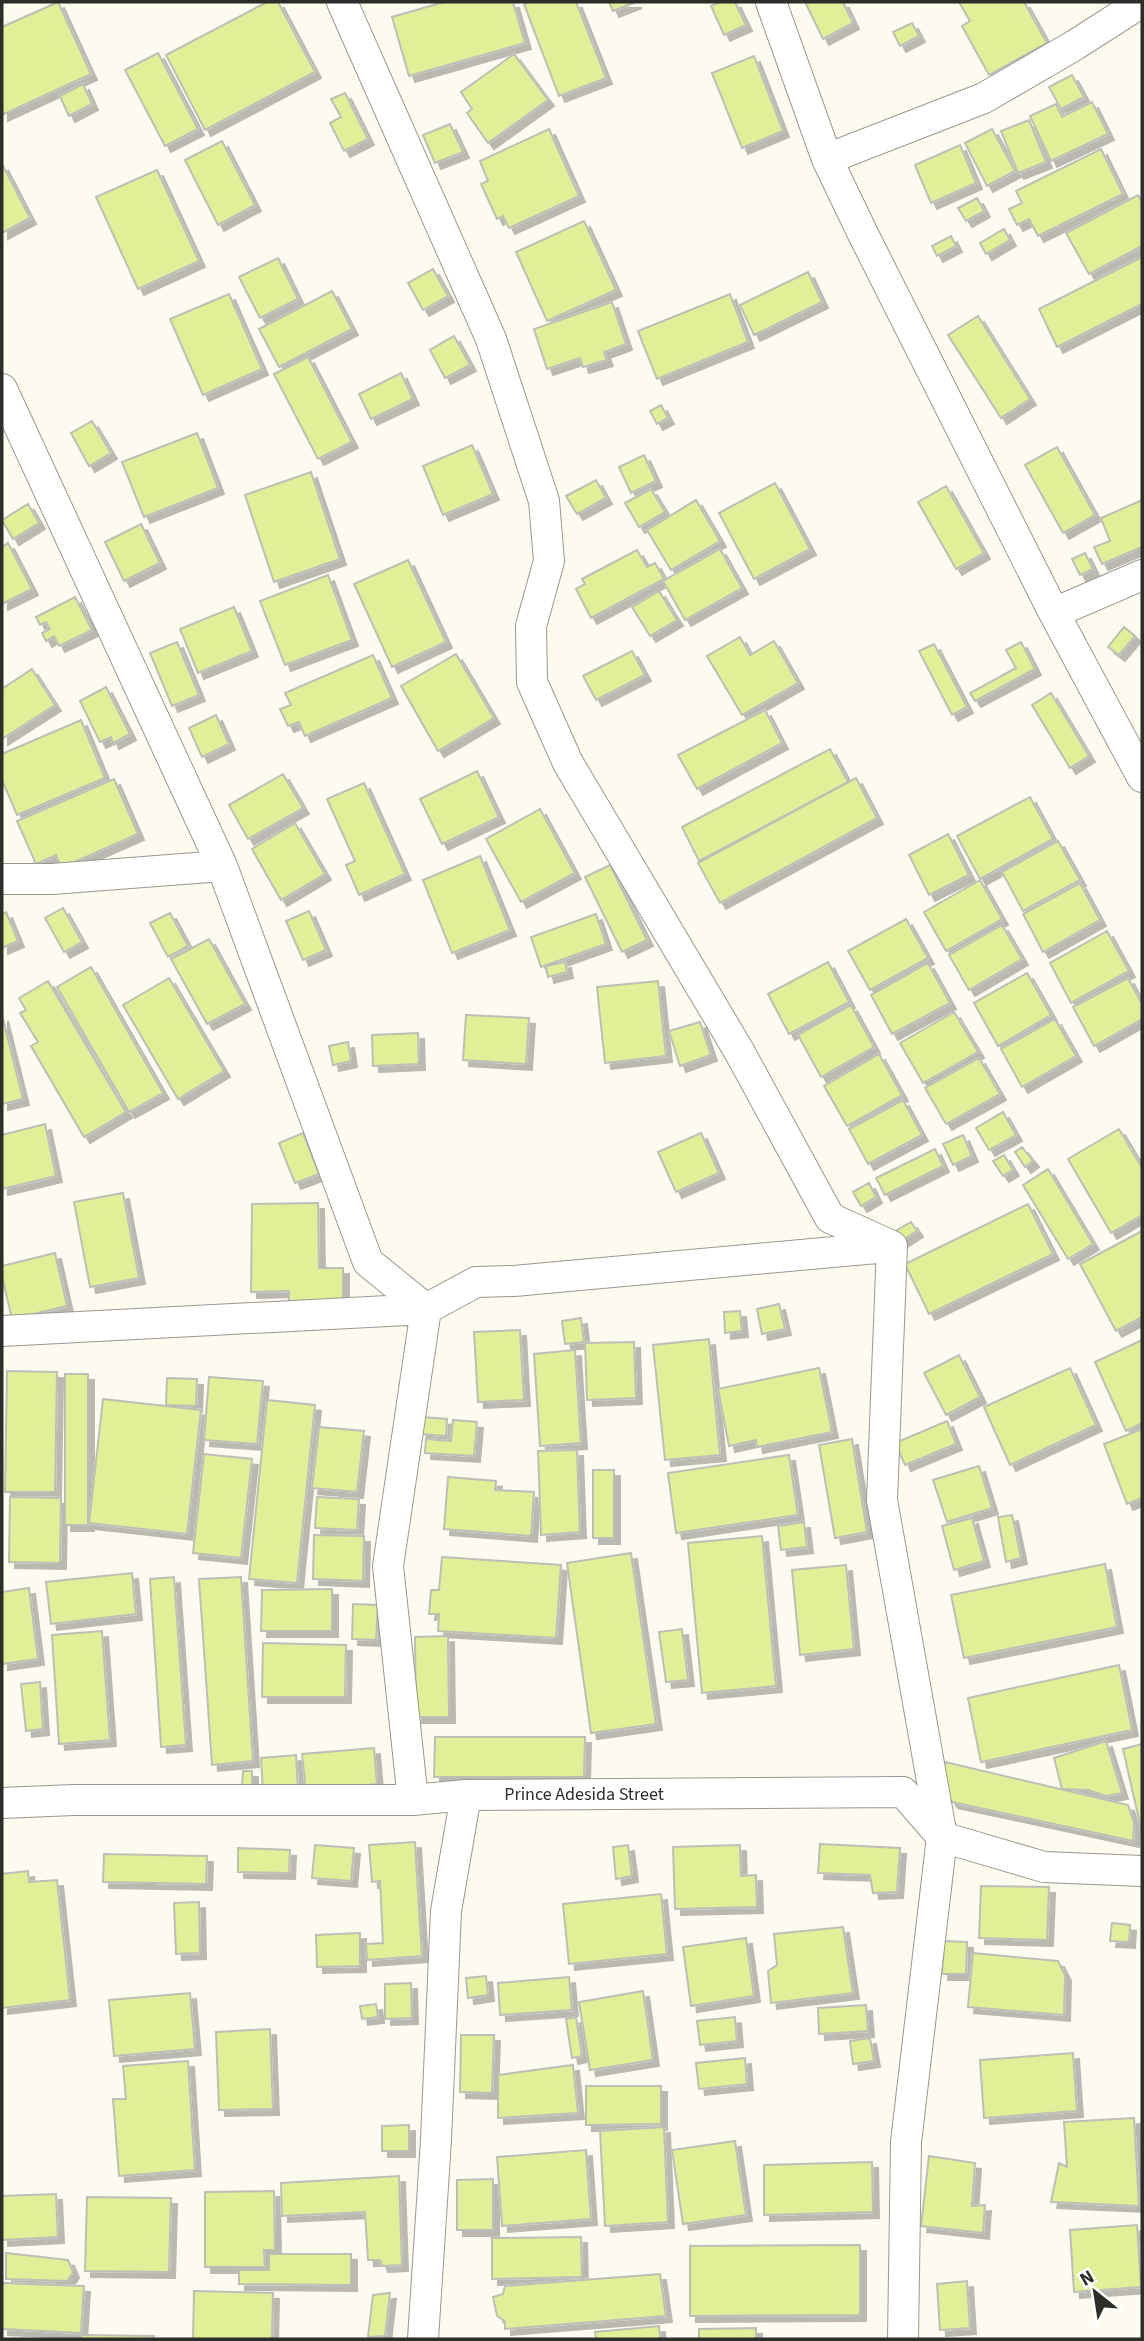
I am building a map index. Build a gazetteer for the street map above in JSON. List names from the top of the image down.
{
  "streets": {
    "street": ["Prince Adesida Street"]
  },
  "north": "top left"
}
